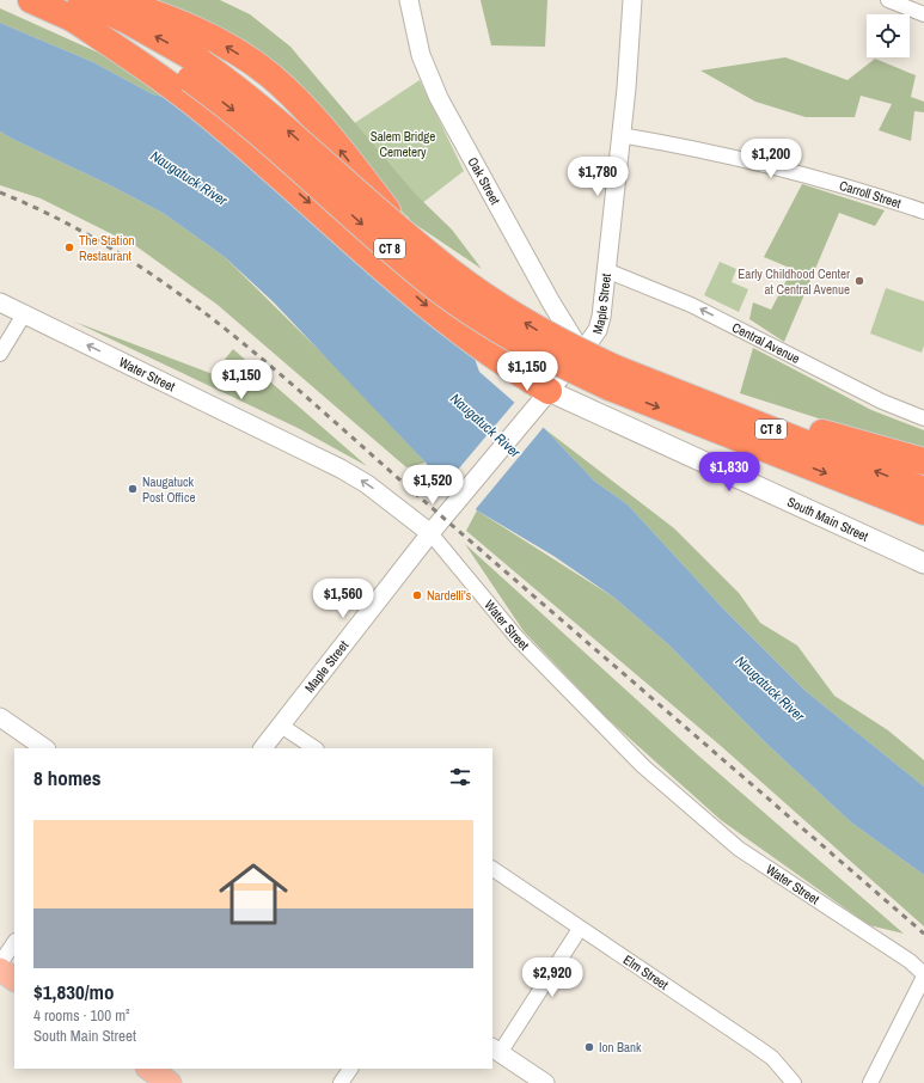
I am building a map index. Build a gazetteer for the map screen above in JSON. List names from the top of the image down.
{
  "streets": {
    "highway": ["CT 8"],
    "main road": ["South Main Street"],
    "street": [
      "Oak Street",
      "Carroll Street",
      "Maple Street",
      "Central Avenue",
      "Water Street",
      "Elm Street"
    ]
  },
  "crossings": [
    ["Oak Street", "Maple Street"],
    ["Carroll Street", "Maple Street"],
    ["Maple Street", "Central Avenue"],
    ["Maple Street", "Water Street"],
    ["Maple Street", "South Main Street"]
  ],
  "one_way": ["Central Avenue", "Water Street"],
  "water": ["Naugatuck River"],
  "parks": ["Salem Bridge Cemetery"],
  "places": [
    "The Station Restaurant",
    "Early Childhood Center at Central Avenue",
    "Naugatuck Post Office",
    "Nardelli's",
    "Ion Bank"
  ],
  "page": {
    "price": [
      "$1,200",
      "$1,780",
      "$1,150",
      "$1,150",
      "$1,830",
      "$1,520",
      "$1,560",
      "$2,920"
    ],
    "heading": "8 homes",
    "list": [
      {
        "name": "$1,830/mo",
        "note": "4 rooms · 100 m² · South Main Street"
      }
    ]
  }
}
